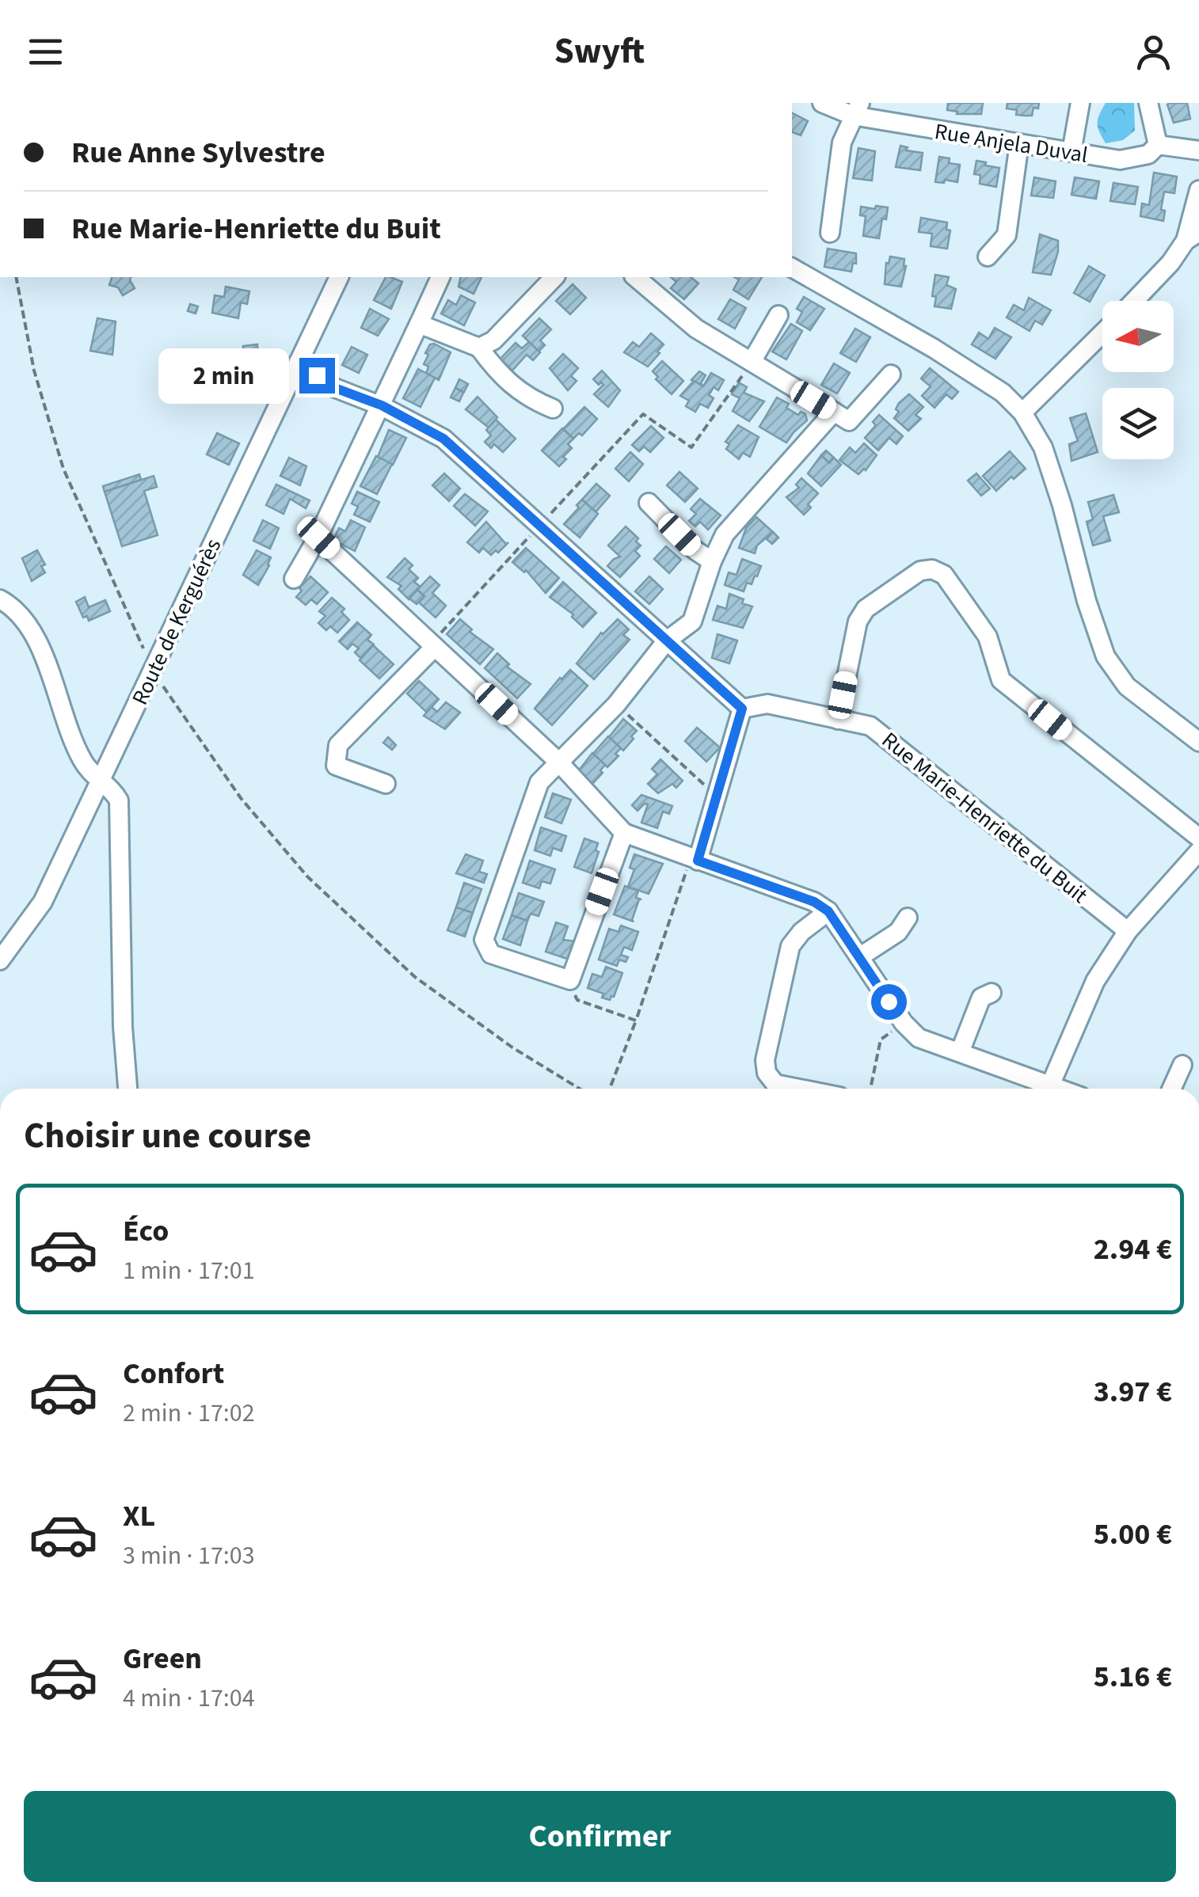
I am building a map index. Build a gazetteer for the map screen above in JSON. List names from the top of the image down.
{
  "streets": {
    "street": ["Rue Anjela Duval", "Route de Kerguérès", "Rue Marie-Henriette du Buit"]
  },
  "north": "left",
  "page": {
    "header": "Swyft",
    "banner": ["Rue Anne Sylvestre", "Rue Marie-Henriette du Buit"],
    "bubble": "2 min",
    "heading": "Choisir une course",
    "list": [
      {
        "name": "Éco",
        "note": "1 min · 17:01",
        "value": "2.94 €"
      },
      {
        "name": "Confort",
        "note": "2 min · 17:02",
        "value": "3.97 €"
      },
      {
        "name": "XL",
        "note": "3 min · 17:03",
        "value": "5.00 €"
      },
      {
        "name": "Green",
        "note": "4 min · 17:04",
        "value": "5.16 €"
      }
    ],
    "buttons": "Confirmer"
  }
}
